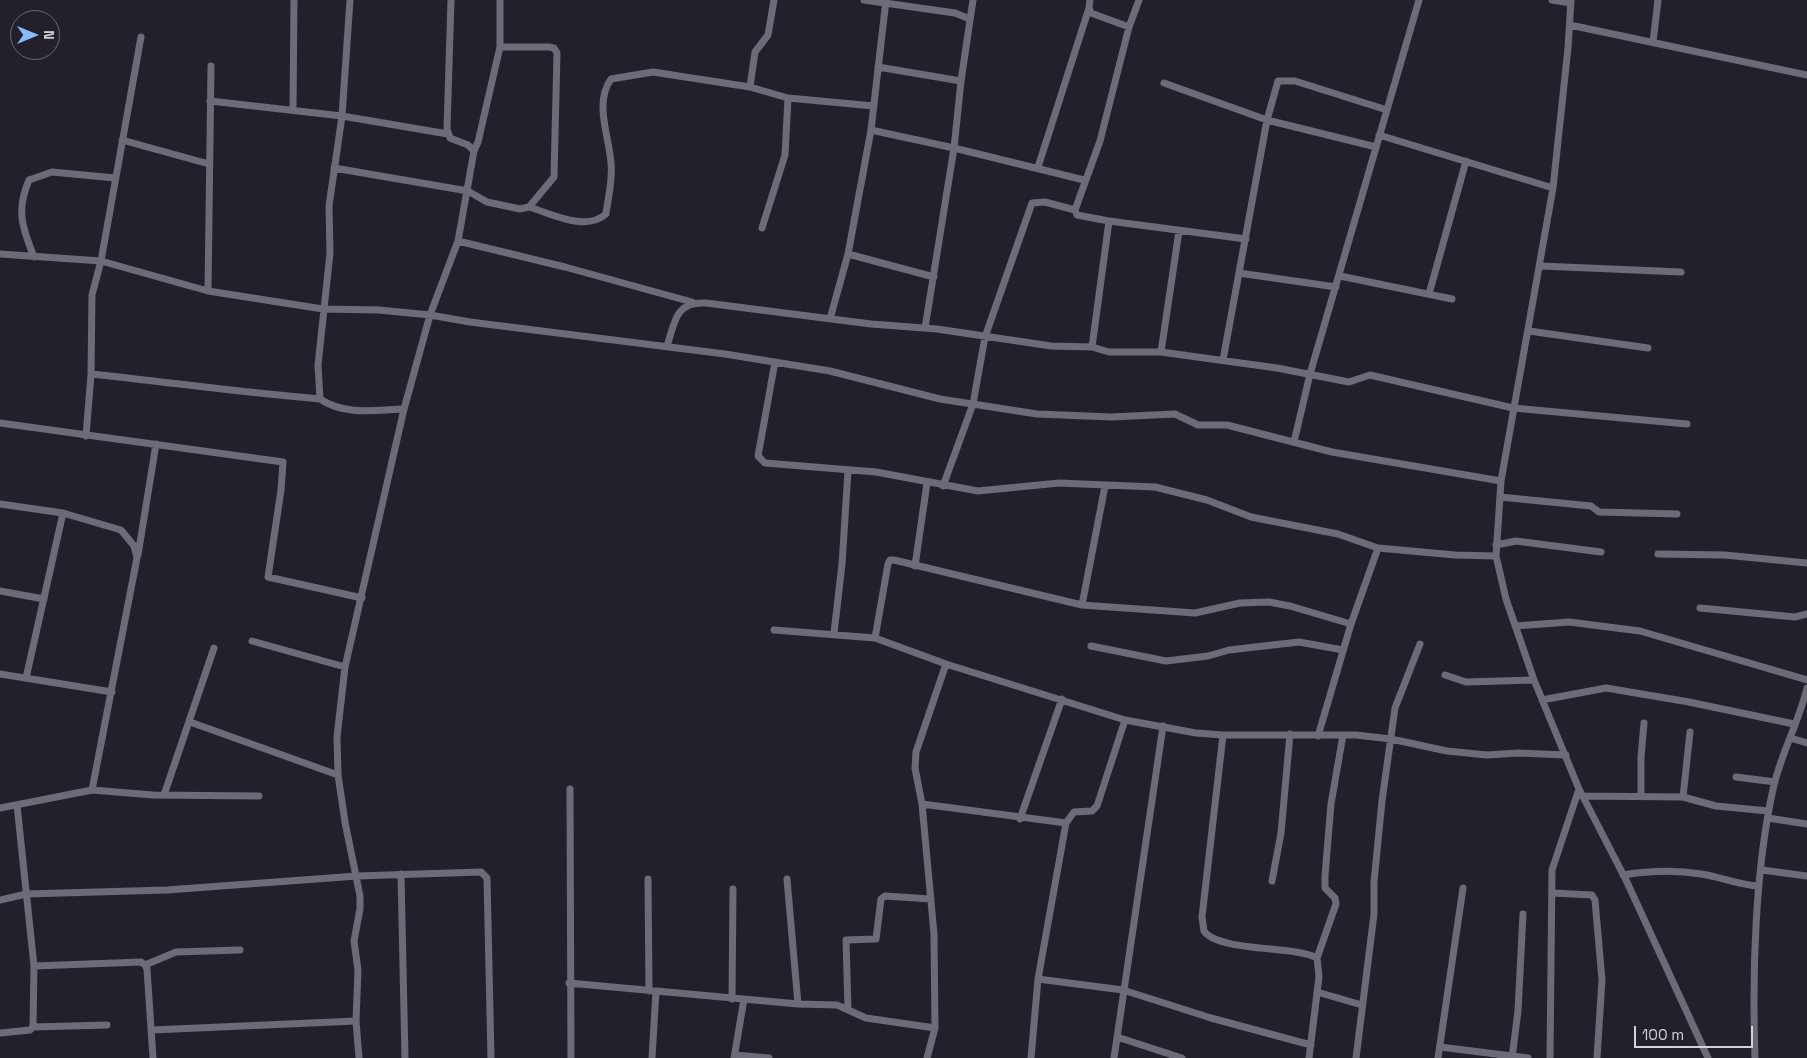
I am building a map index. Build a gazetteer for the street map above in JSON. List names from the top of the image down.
{
  "scale_bar": "100 m",
  "north": "right"
}
